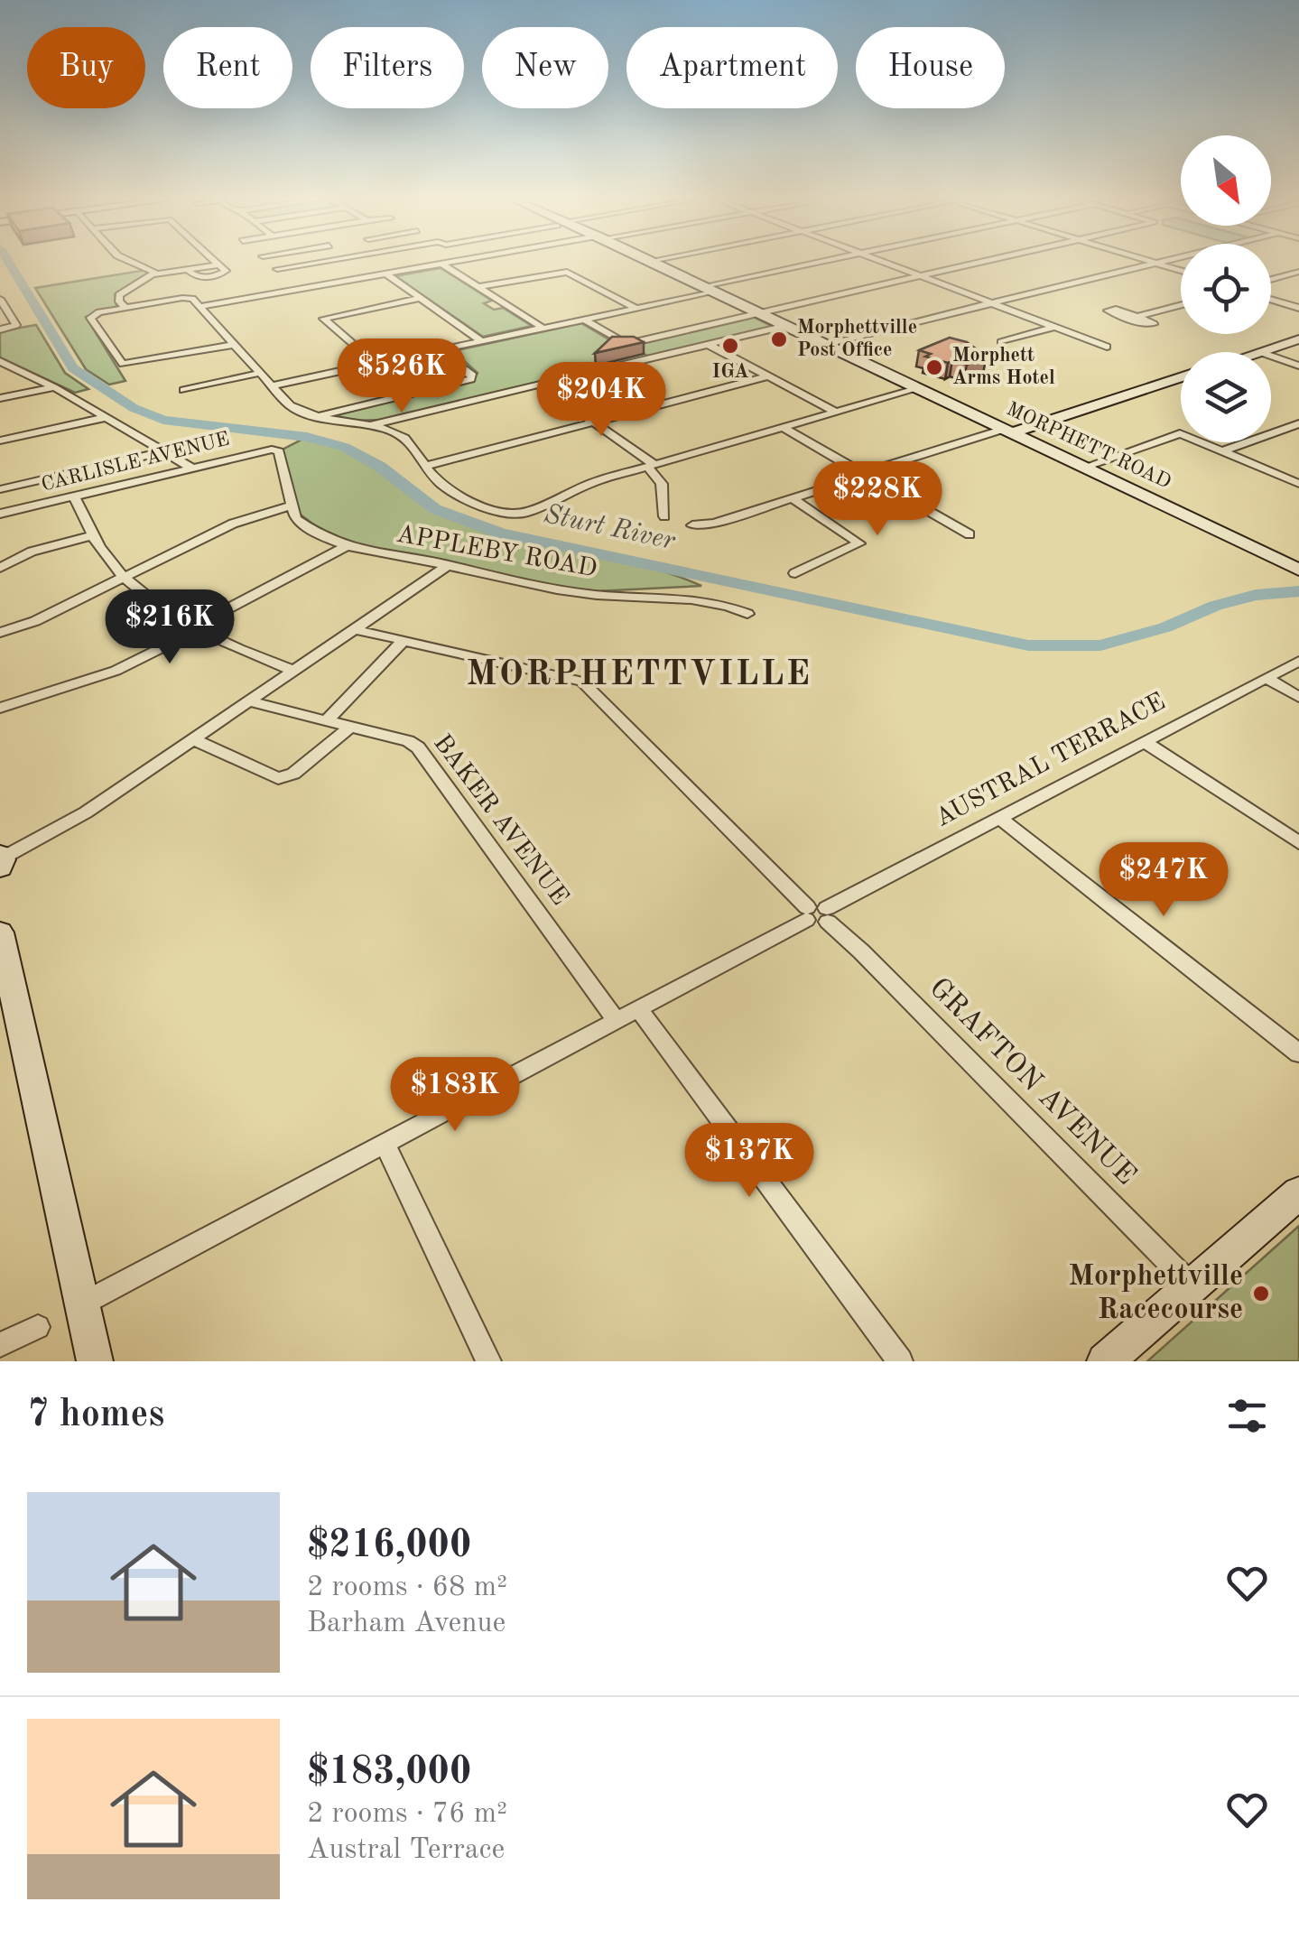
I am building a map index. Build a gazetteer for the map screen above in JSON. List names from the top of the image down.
{
  "streets": {
    "main road": ["MORPHETT ROAD"],
    "street": [
      "CARLISLE AVENUE",
      "APPLEBY ROAD",
      "AUSTRAL TERRACE",
      "BAKER AVENUE",
      "GRAFTON AVENUE"
    ]
  },
  "crossings": [
    ["CARLISLE AVENUE", "APPLEBY ROAD"],
    ["AUSTRAL TERRACE", "GRAFTON AVENUE"]
  ],
  "districts": ["MORPHETTVILLE"],
  "water": ["Sturt River"],
  "places": [
    "Morphettville Post Office",
    "IGA",
    "Morphett Arms Hotel",
    "Morphettville Racecourse"
  ],
  "north": "bottom right",
  "page": {
    "chip": [
      "Buy",
      "Rent",
      "Filters",
      "New",
      "Apartment",
      "House"
    ],
    "price": [
      "$526K",
      "$204K",
      "$228K",
      "$216K",
      "$247K",
      "$183K",
      "$137K"
    ],
    "heading": "7 homes",
    "list": [
      {
        "name": "$216,000",
        "note": "2 rooms · 68 m² · Barham Avenue"
      },
      {
        "name": "$183,000",
        "note": "2 rooms · 76 m² · Austral Terrace"
      }
    ]
  }
}
